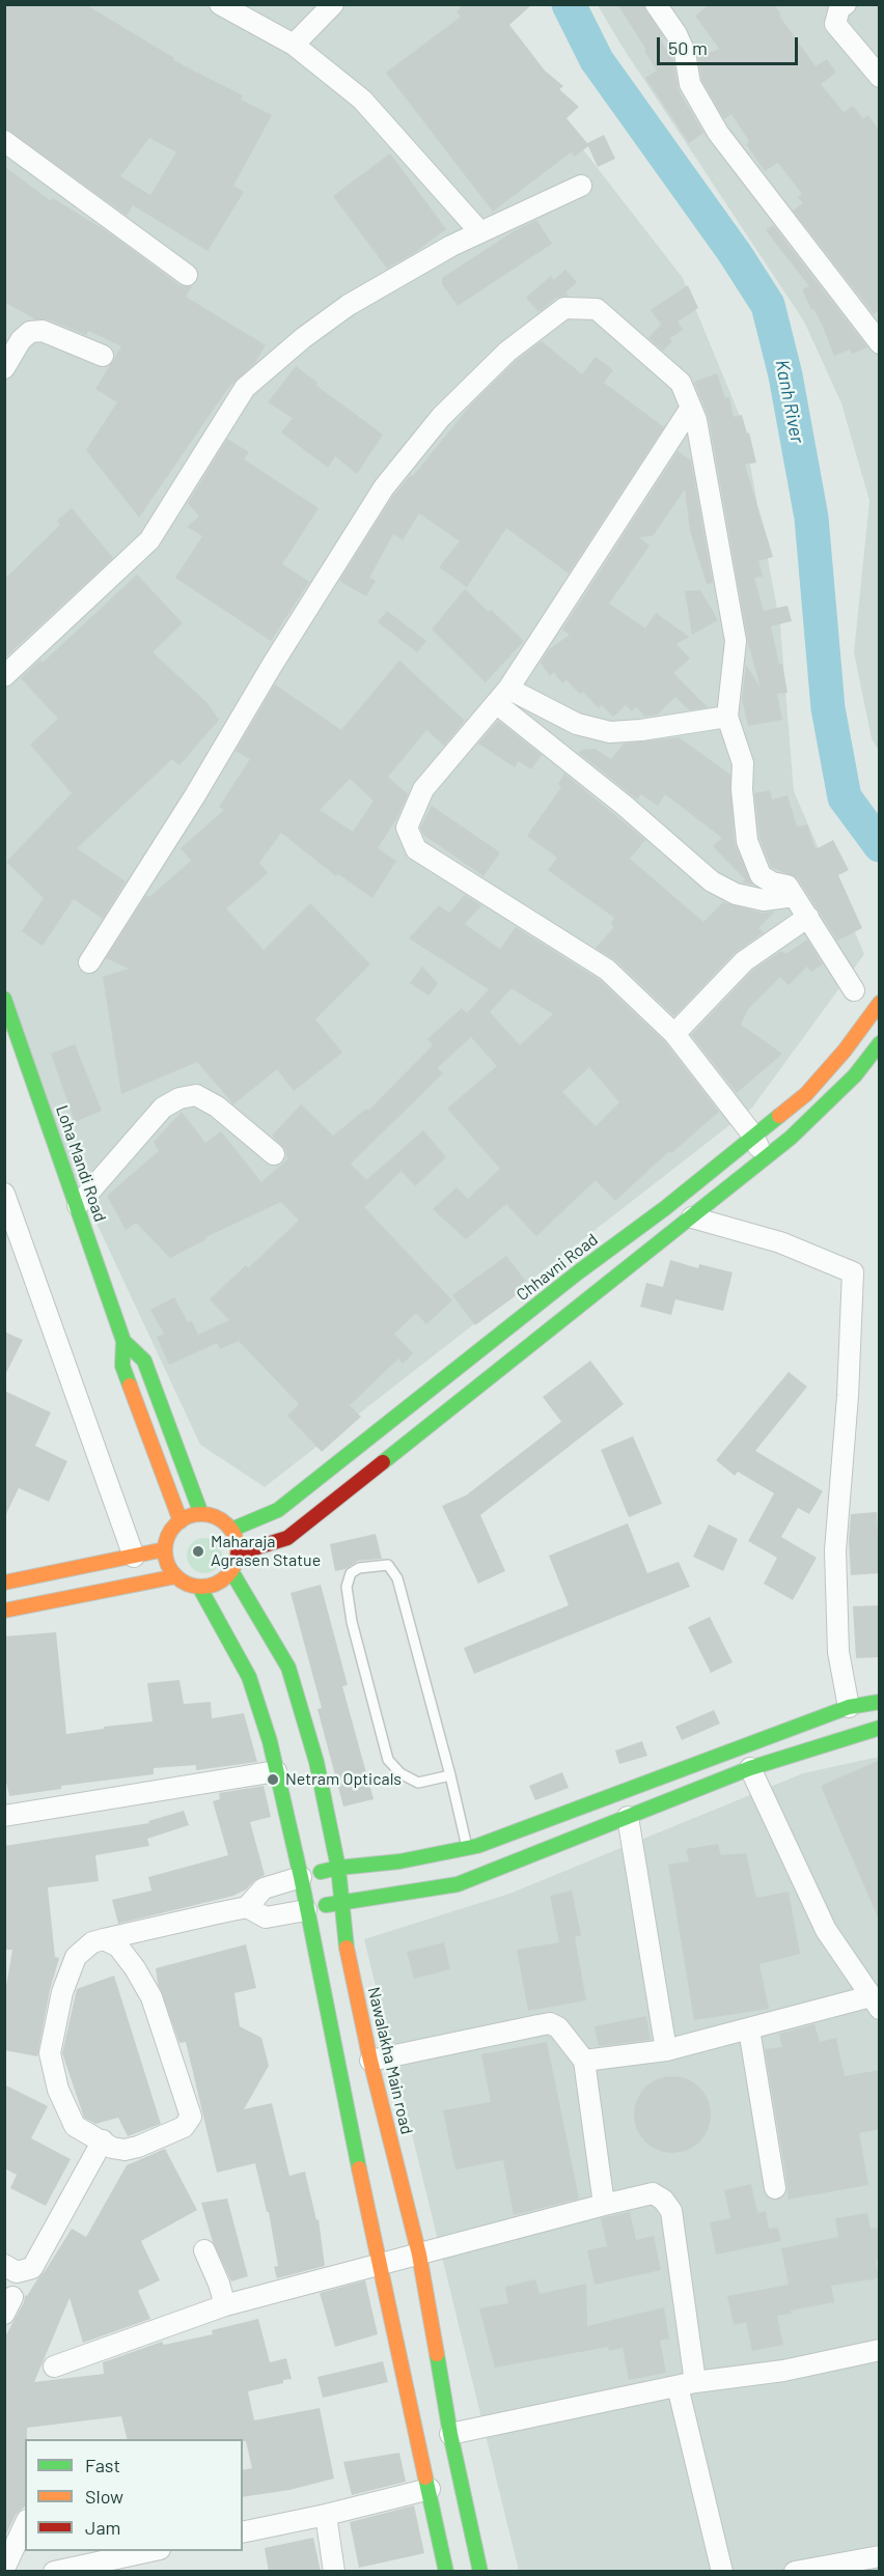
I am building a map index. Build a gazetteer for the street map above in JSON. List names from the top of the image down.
{
  "streets": {
    "main road": ["Loha Mandi Road", "Chhavni Road", "Nawalakha Main road"]
  },
  "crossings": [
    ["Chhavni Road", "Nawalakha Main road"]
  ],
  "water": ["Kanh River"],
  "places": ["Maharaja Agrasen Statue", "Netram Opticals"],
  "legend": ["Fast", "Slow", "Jam"],
  "scale_bar": "50 m"
}
